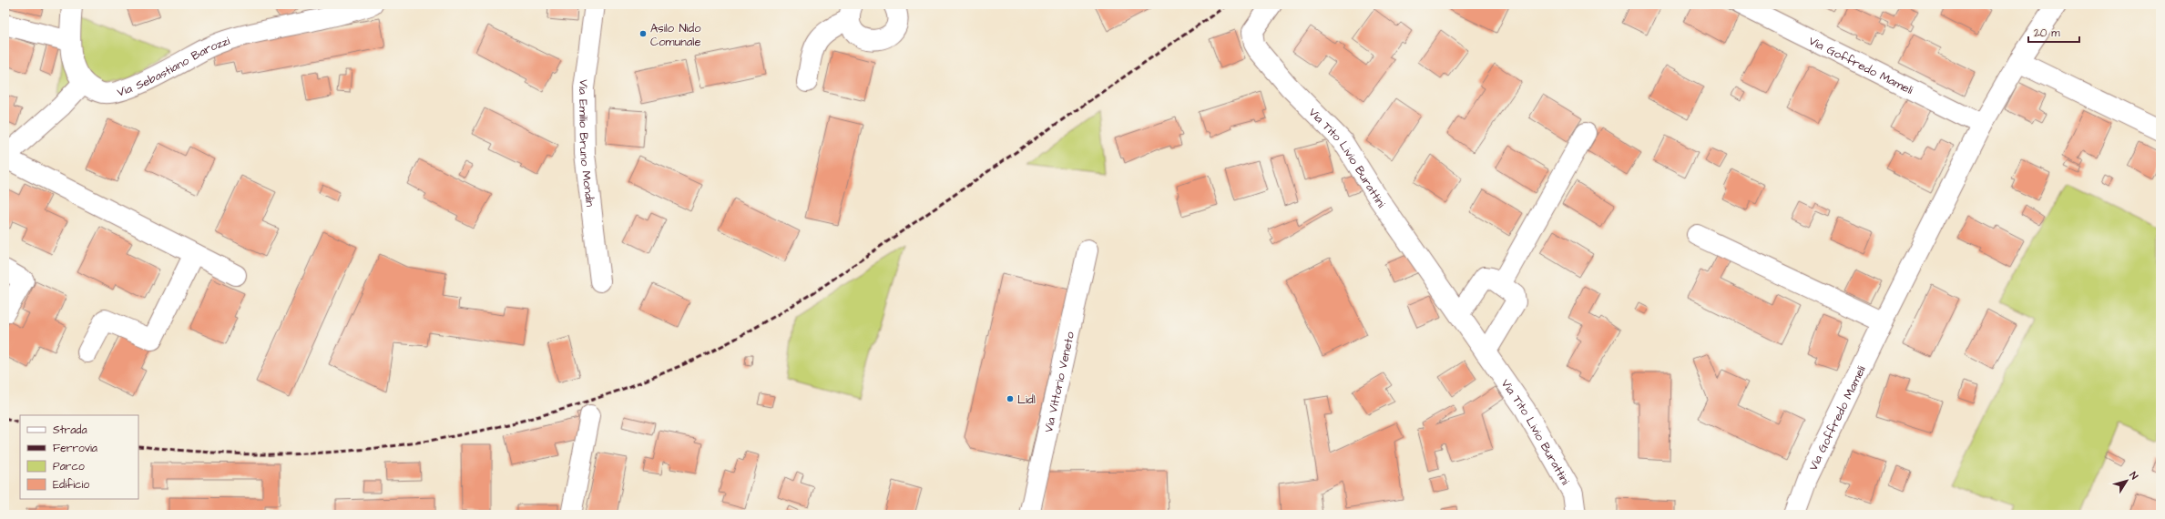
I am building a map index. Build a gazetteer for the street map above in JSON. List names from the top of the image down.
{
  "streets": {
    "street": [
      "Via Goffredo Mameli",
      "Via Sebastiano Barozzi",
      "Via Emilio Bruno Mondin",
      "Via Tito Livio Burattini",
      "Via Vittorio Veneto"
    ]
  },
  "places": ["Asilo Nido Comunale", "Lidl"],
  "legend": [
    "Strada",
    "Ferrovia",
    "Parco",
    "Edificio"
  ],
  "scale_bar": "20 m",
  "north": "top right"
}
